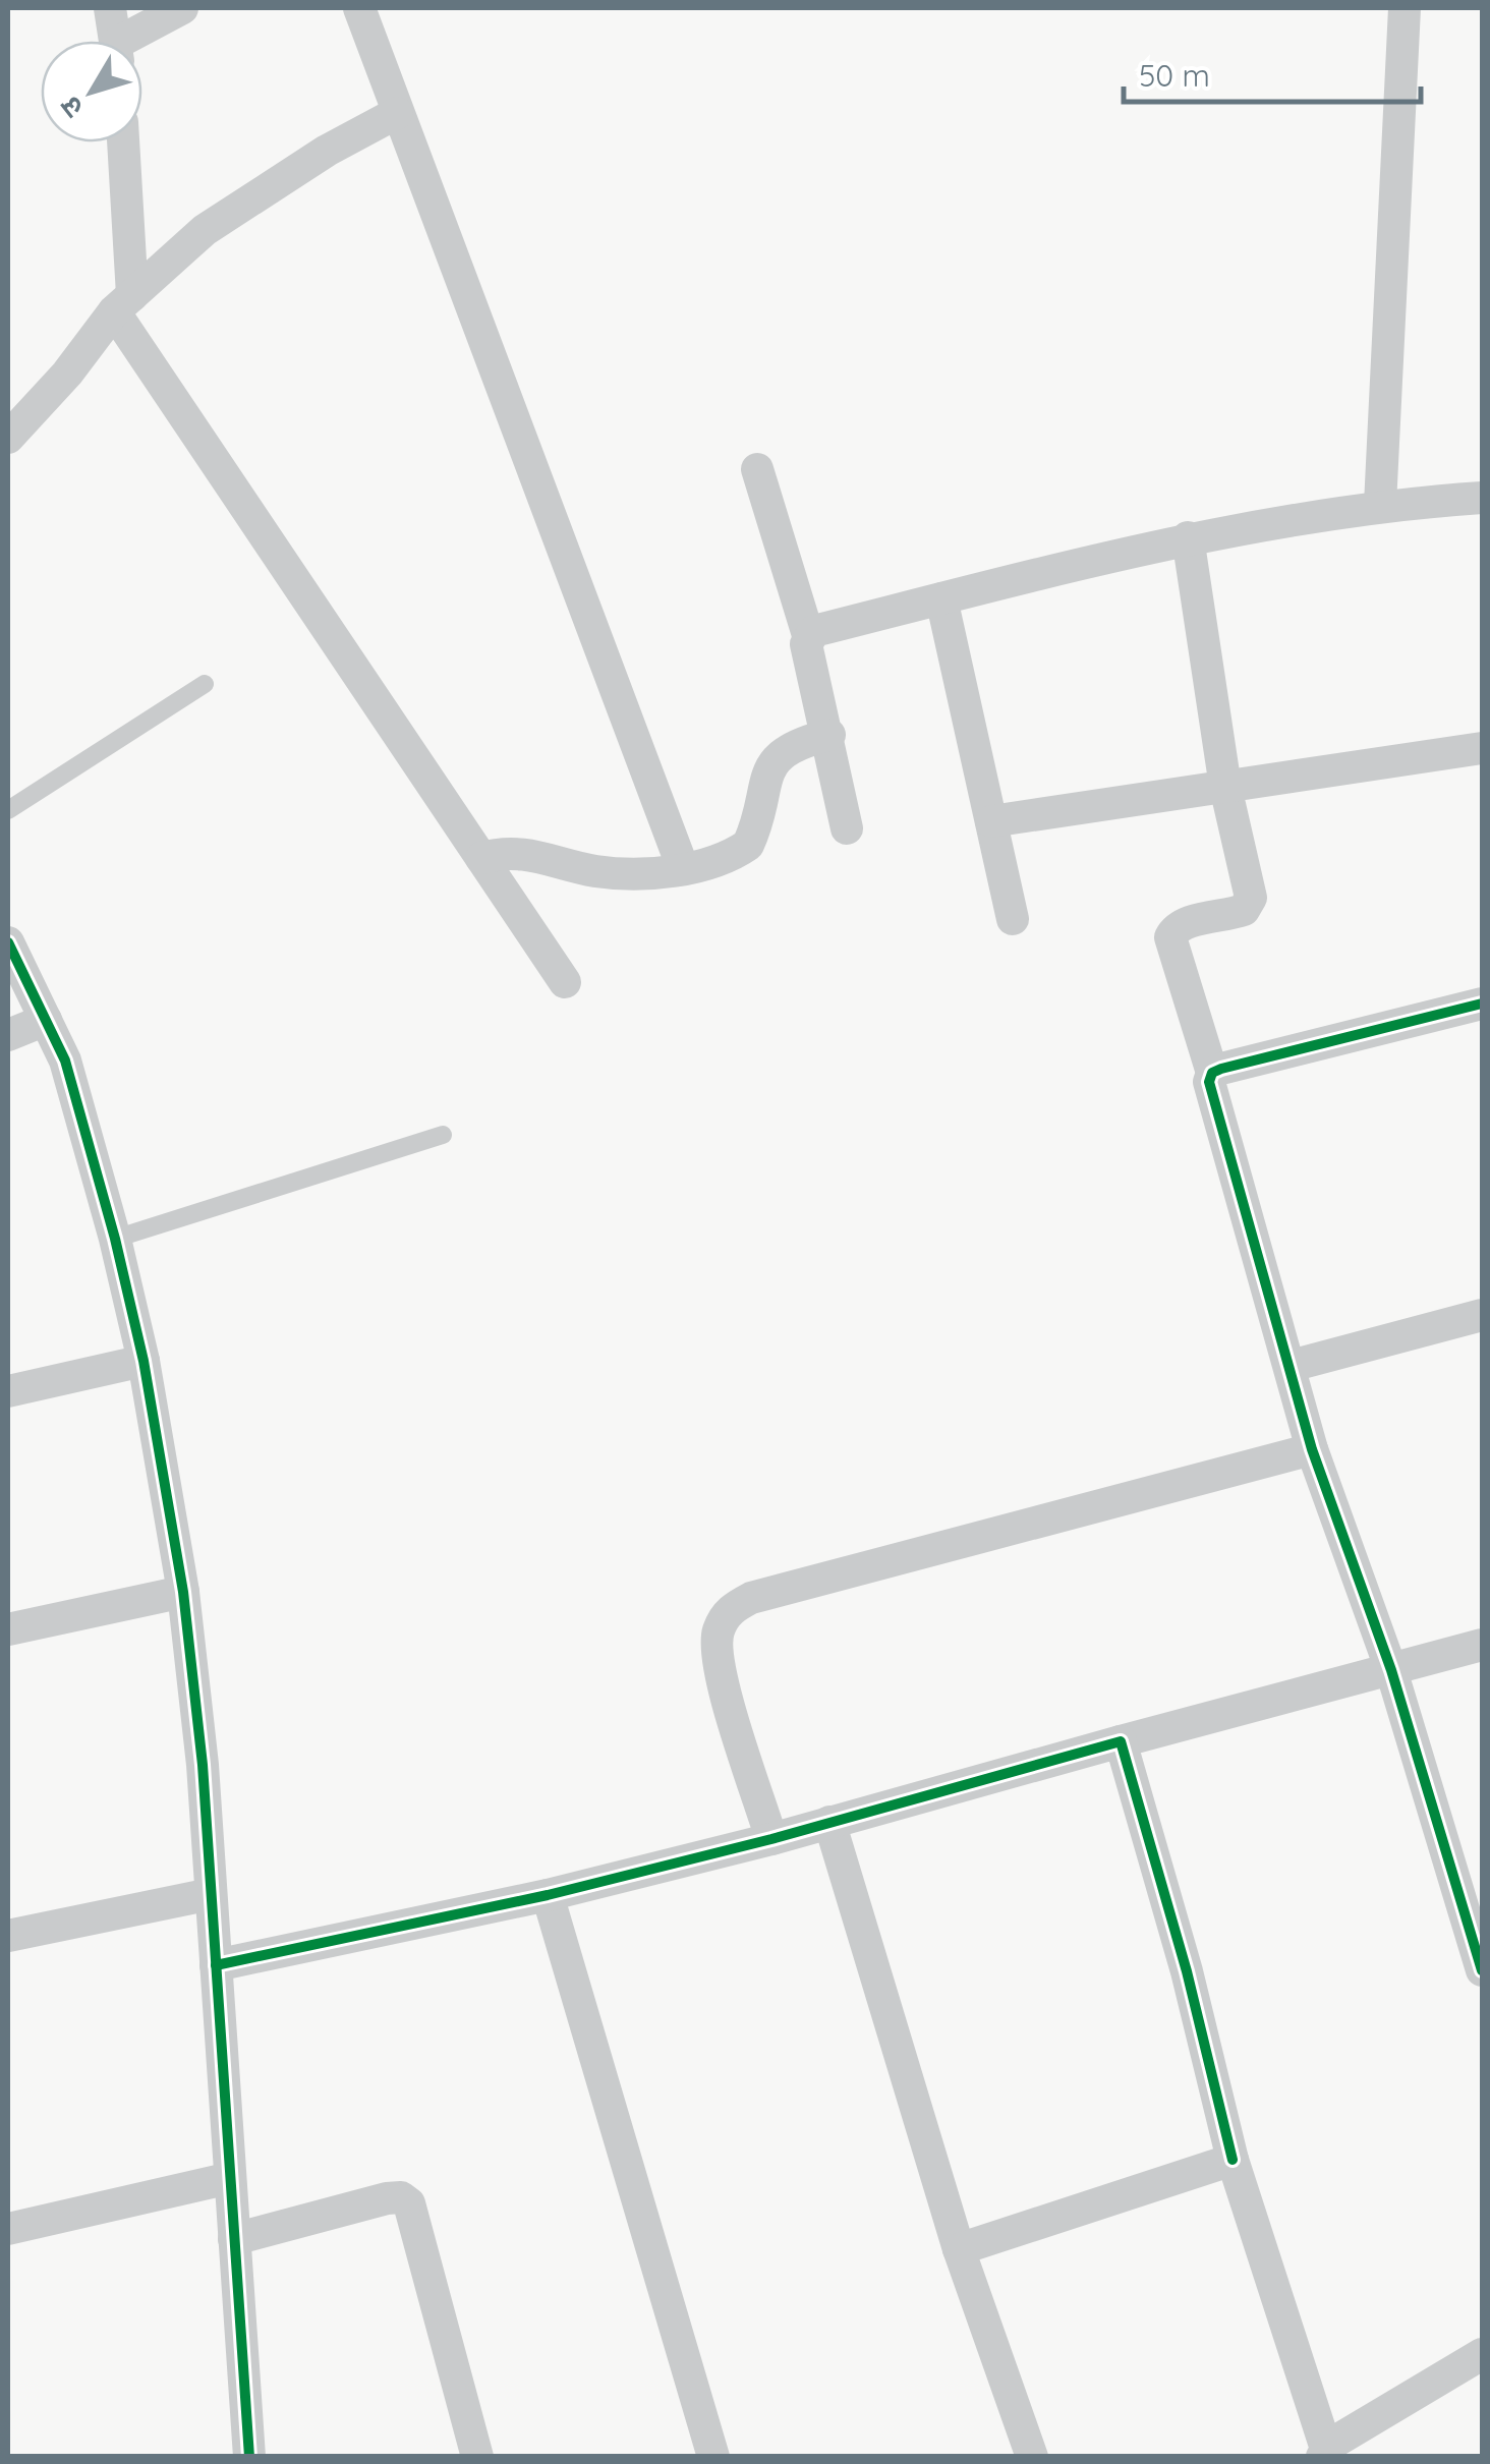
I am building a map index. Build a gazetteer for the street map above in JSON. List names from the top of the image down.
{
  "scale_bar": "50 m",
  "north": "bottom left"
}
